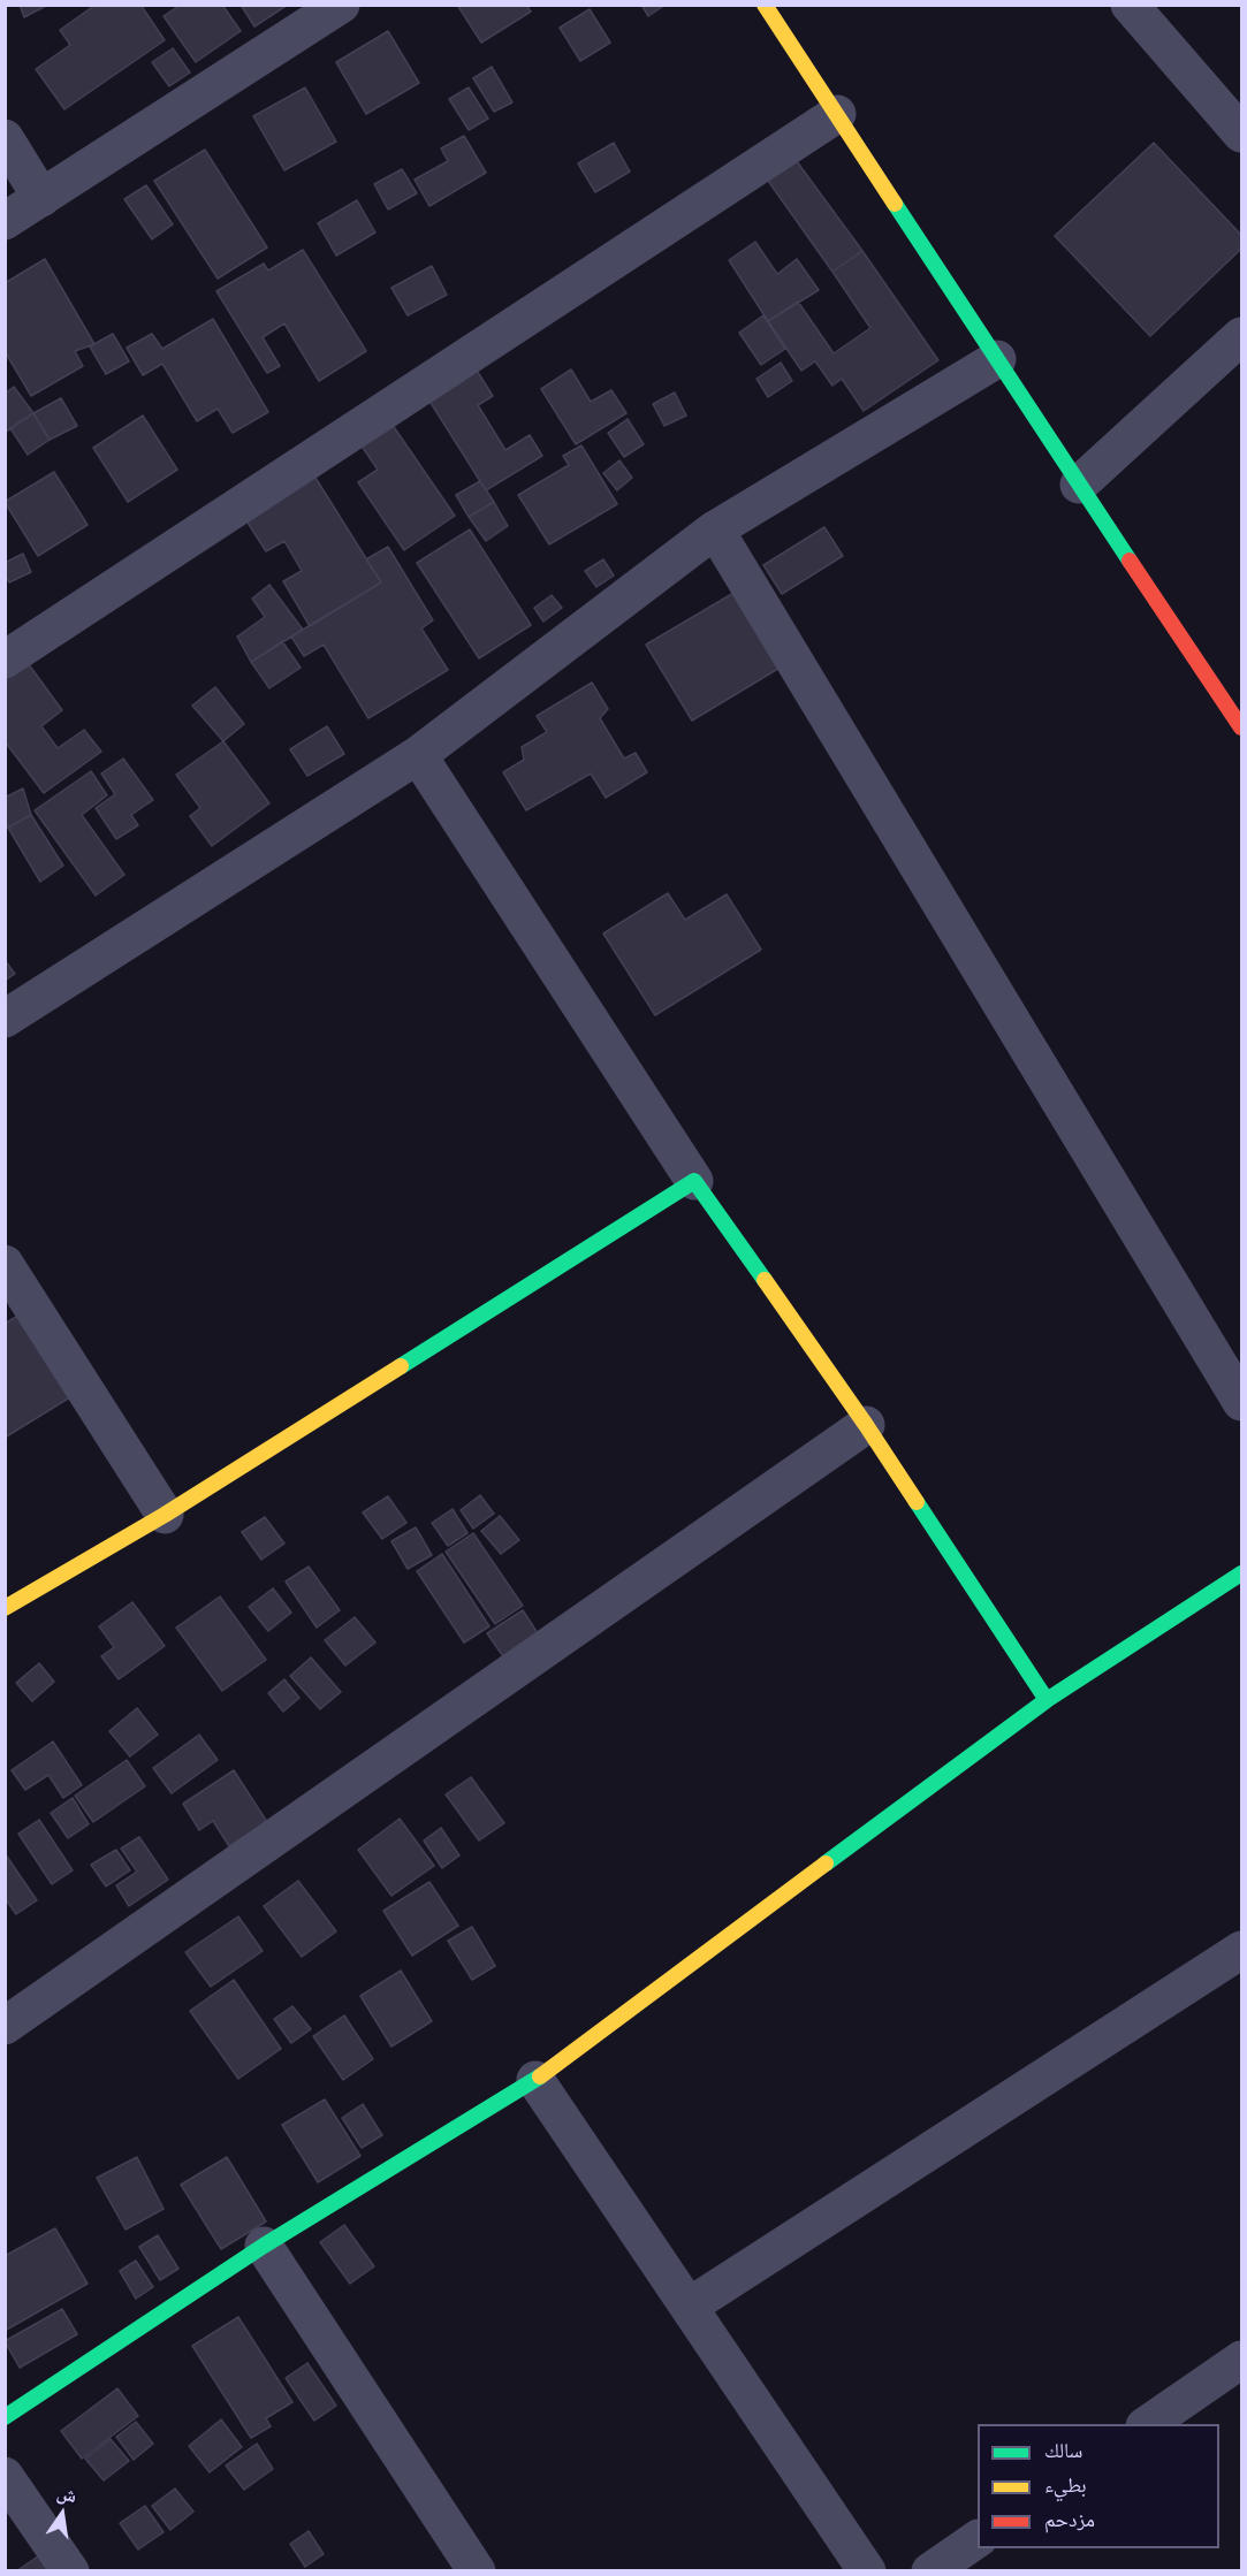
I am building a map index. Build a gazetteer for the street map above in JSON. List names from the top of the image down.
{
  "legend": ["سالك", "بطيء", "مزدحم"],
  "north": "top"
}
